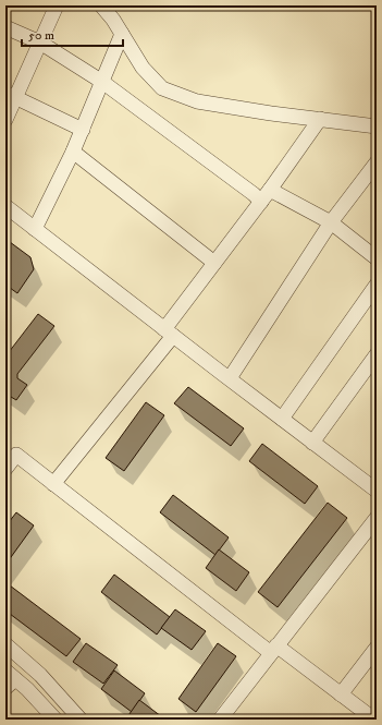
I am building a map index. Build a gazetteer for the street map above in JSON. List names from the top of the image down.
{
  "scale_bar": "50 m"
}
